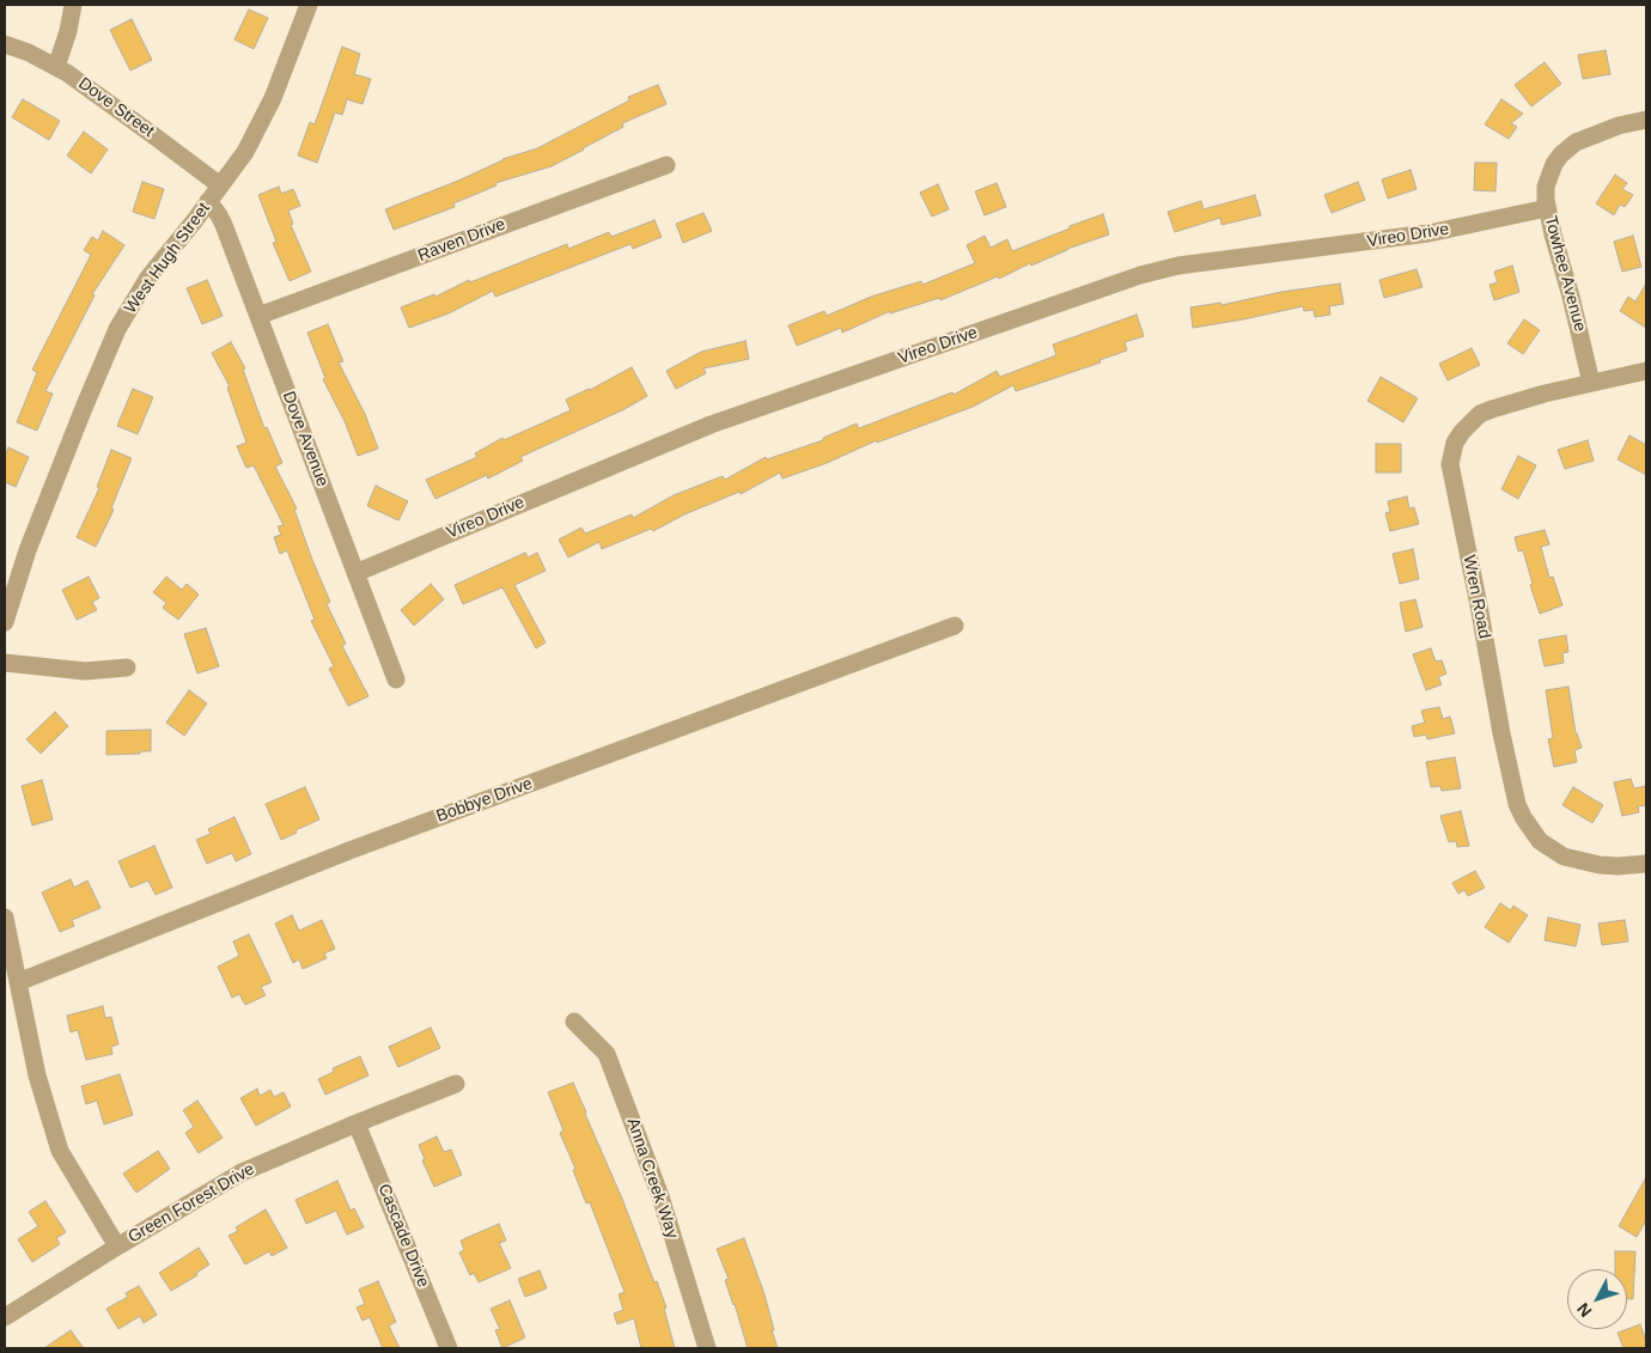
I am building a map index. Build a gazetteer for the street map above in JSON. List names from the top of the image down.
{
  "streets": {
    "street": [
      "Dove Street",
      "Vireo Drive",
      "Raven Drive",
      "West Hugh Street",
      "Towhee Avenue",
      "Dove Avenue",
      "Wren Road",
      "Bobbye Drive",
      "Anna Creek Way",
      "Green Forest Drive",
      "Cascade Drive"
    ]
  },
  "crossings": [
    ["Dove Street", "West Hugh Street"],
    ["Vireo Drive", "Towhee Avenue"],
    ["Vireo Drive", "Dove Avenue"],
    ["Raven Drive", "Dove Avenue"],
    ["West Hugh Street", "Dove Avenue"],
    ["Towhee Avenue", "Wren Road"],
    ["Green Forest Drive", "Cascade Drive"]
  ],
  "north": "bottom left"
}
